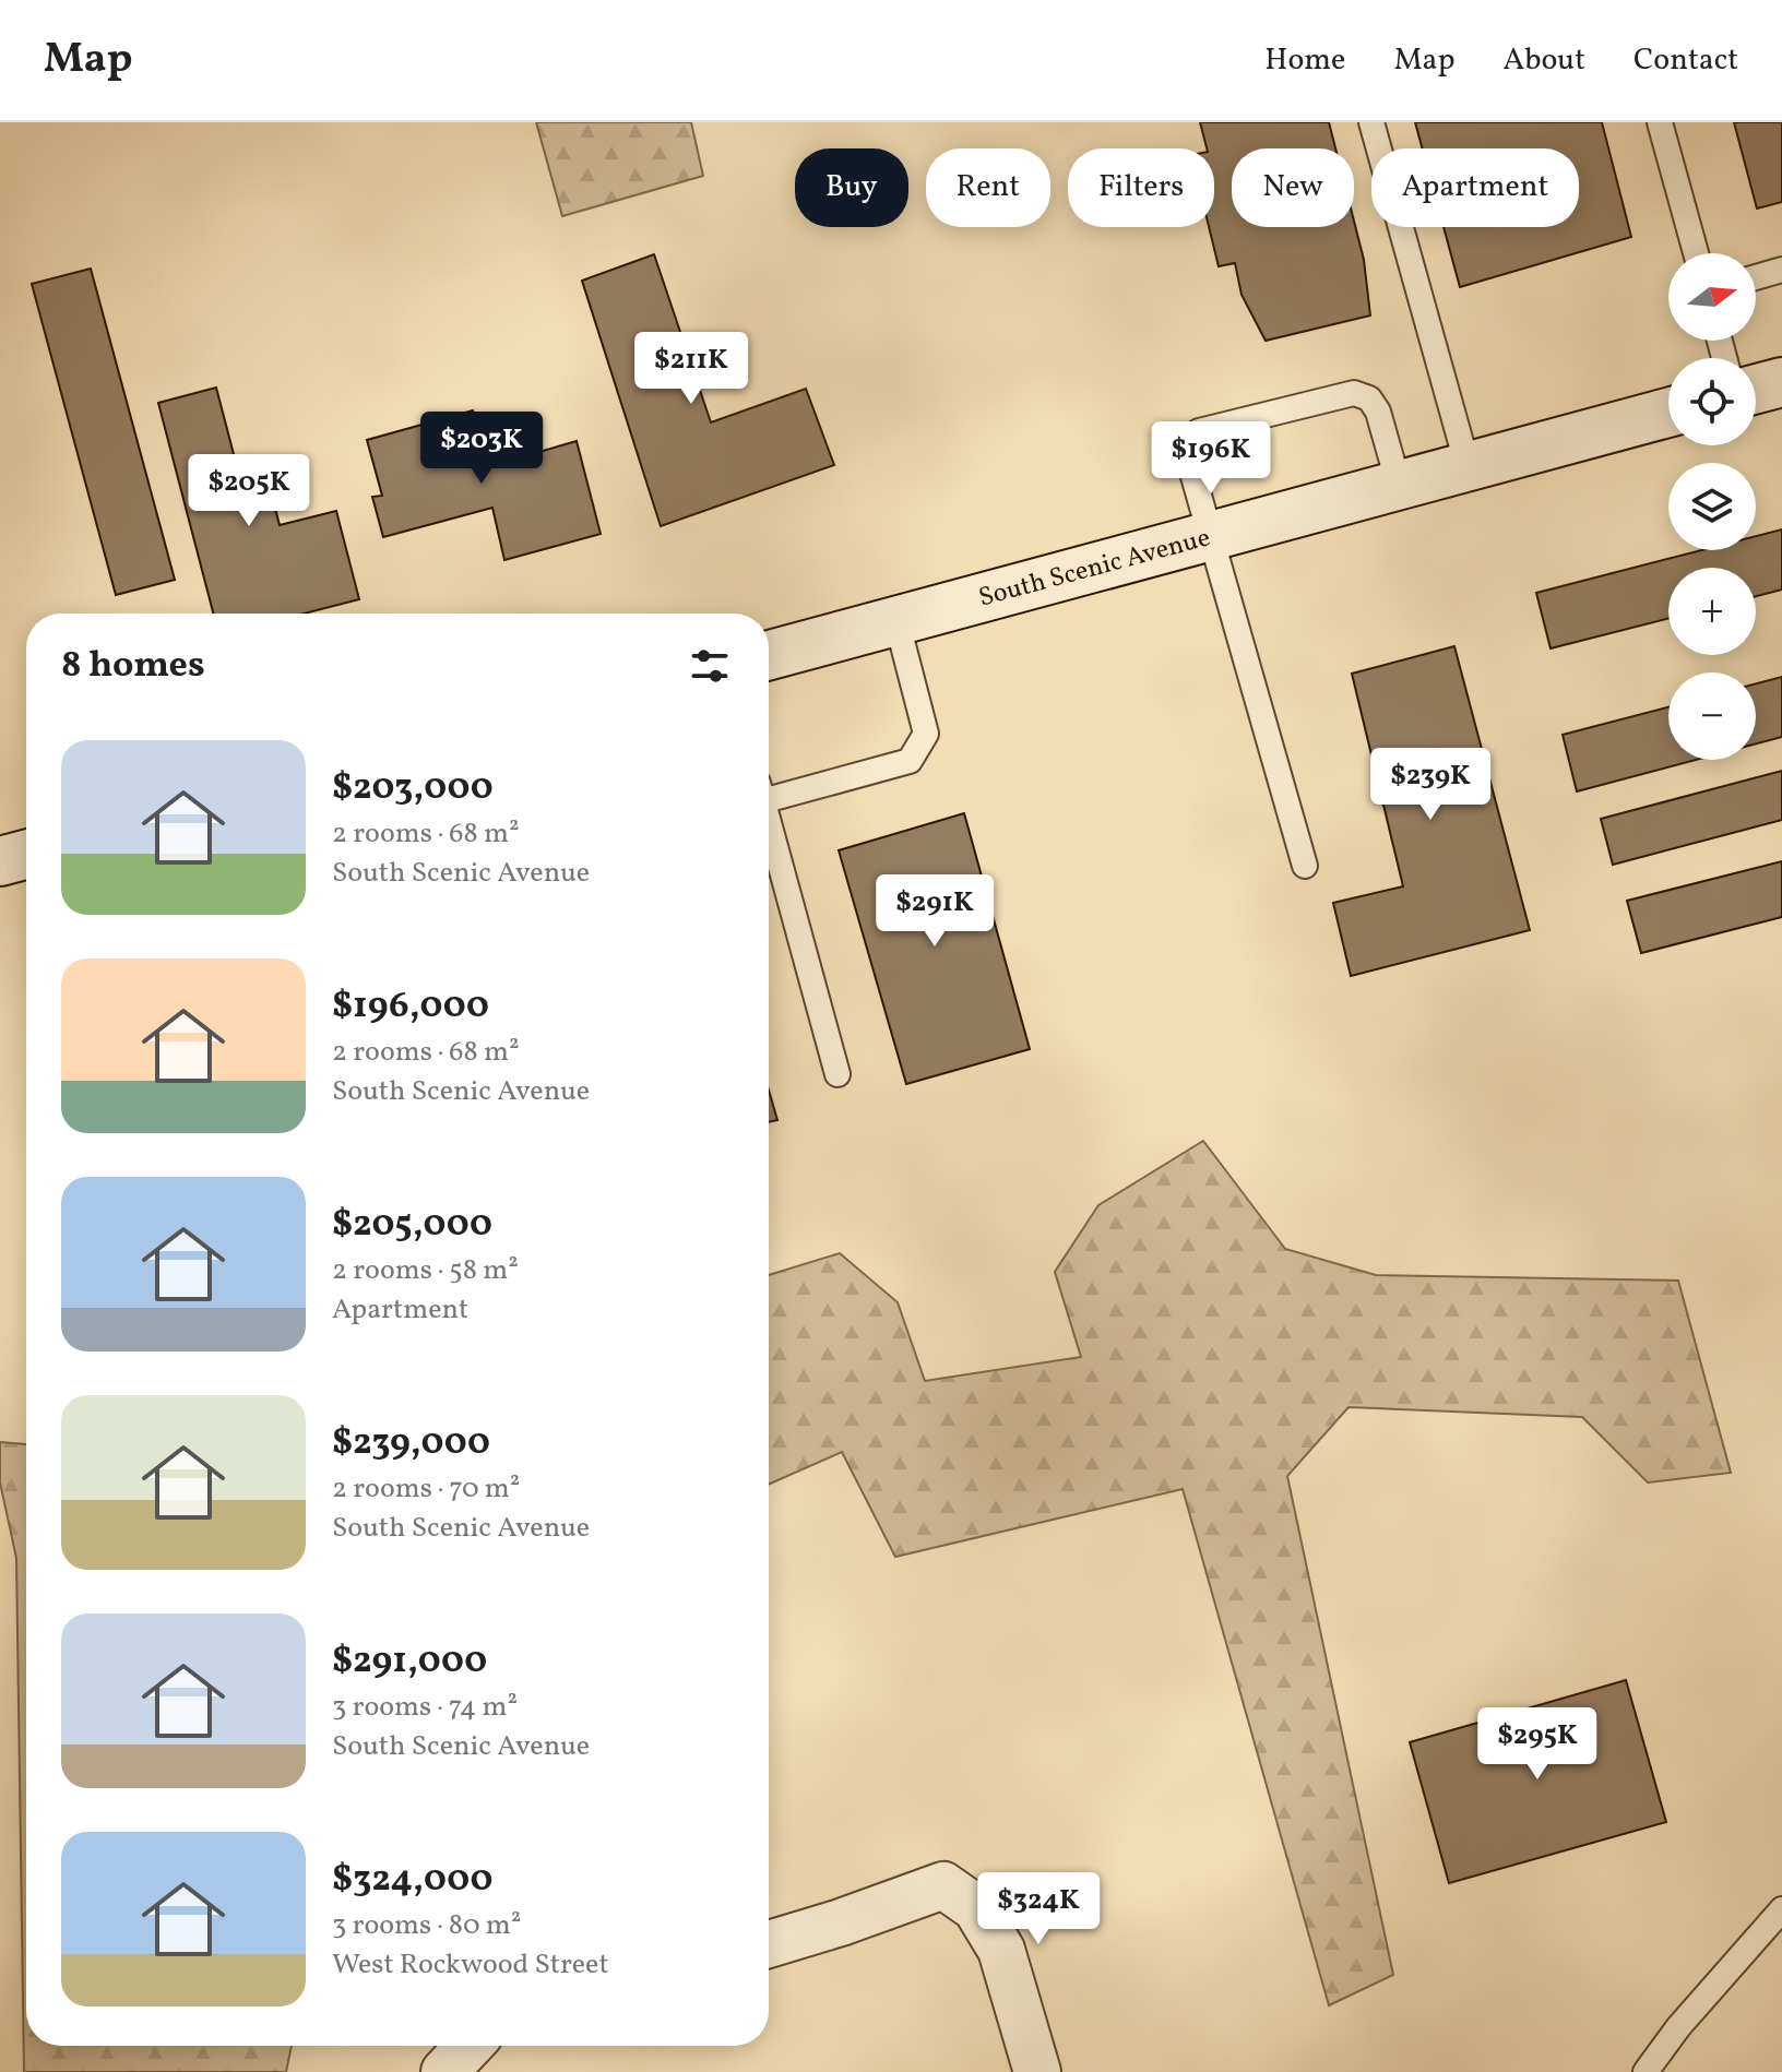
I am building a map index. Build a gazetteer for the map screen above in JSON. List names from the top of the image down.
{
  "streets": {
    "main road": ["South Scenic Avenue"]
  },
  "north": "right",
  "page": {
    "header": "Map",
    "nav": [
      "Home",
      "Map",
      "About",
      "Contact"
    ],
    "chip": [
      "Buy",
      "Rent",
      "Filters",
      "New",
      "Apartment"
    ],
    "map_buttons": ["+", "−"],
    "price": [
      "$211K",
      "$203K",
      "$196K",
      "$205K",
      "$239K",
      "$291K",
      "$295K",
      "$324K"
    ],
    "heading": "8 homes",
    "list": [
      {
        "name": "$203,000",
        "note": "2 rooms · 68 m² · South Scenic Avenue"
      },
      {
        "name": "$196,000",
        "note": "2 rooms · 68 m² · South Scenic Avenue"
      },
      {
        "name": "$205,000",
        "note": "2 rooms · 58 m² · Apartment"
      },
      {
        "name": "$239,000",
        "note": "2 rooms · 70 m² · South Scenic Avenue"
      },
      {
        "name": "$291,000",
        "note": "3 rooms · 74 m² · South Scenic Avenue"
      },
      {
        "name": "$324,000",
        "note": "3 rooms · 80 m² · West Rockwood Street"
      }
    ]
  }
}
